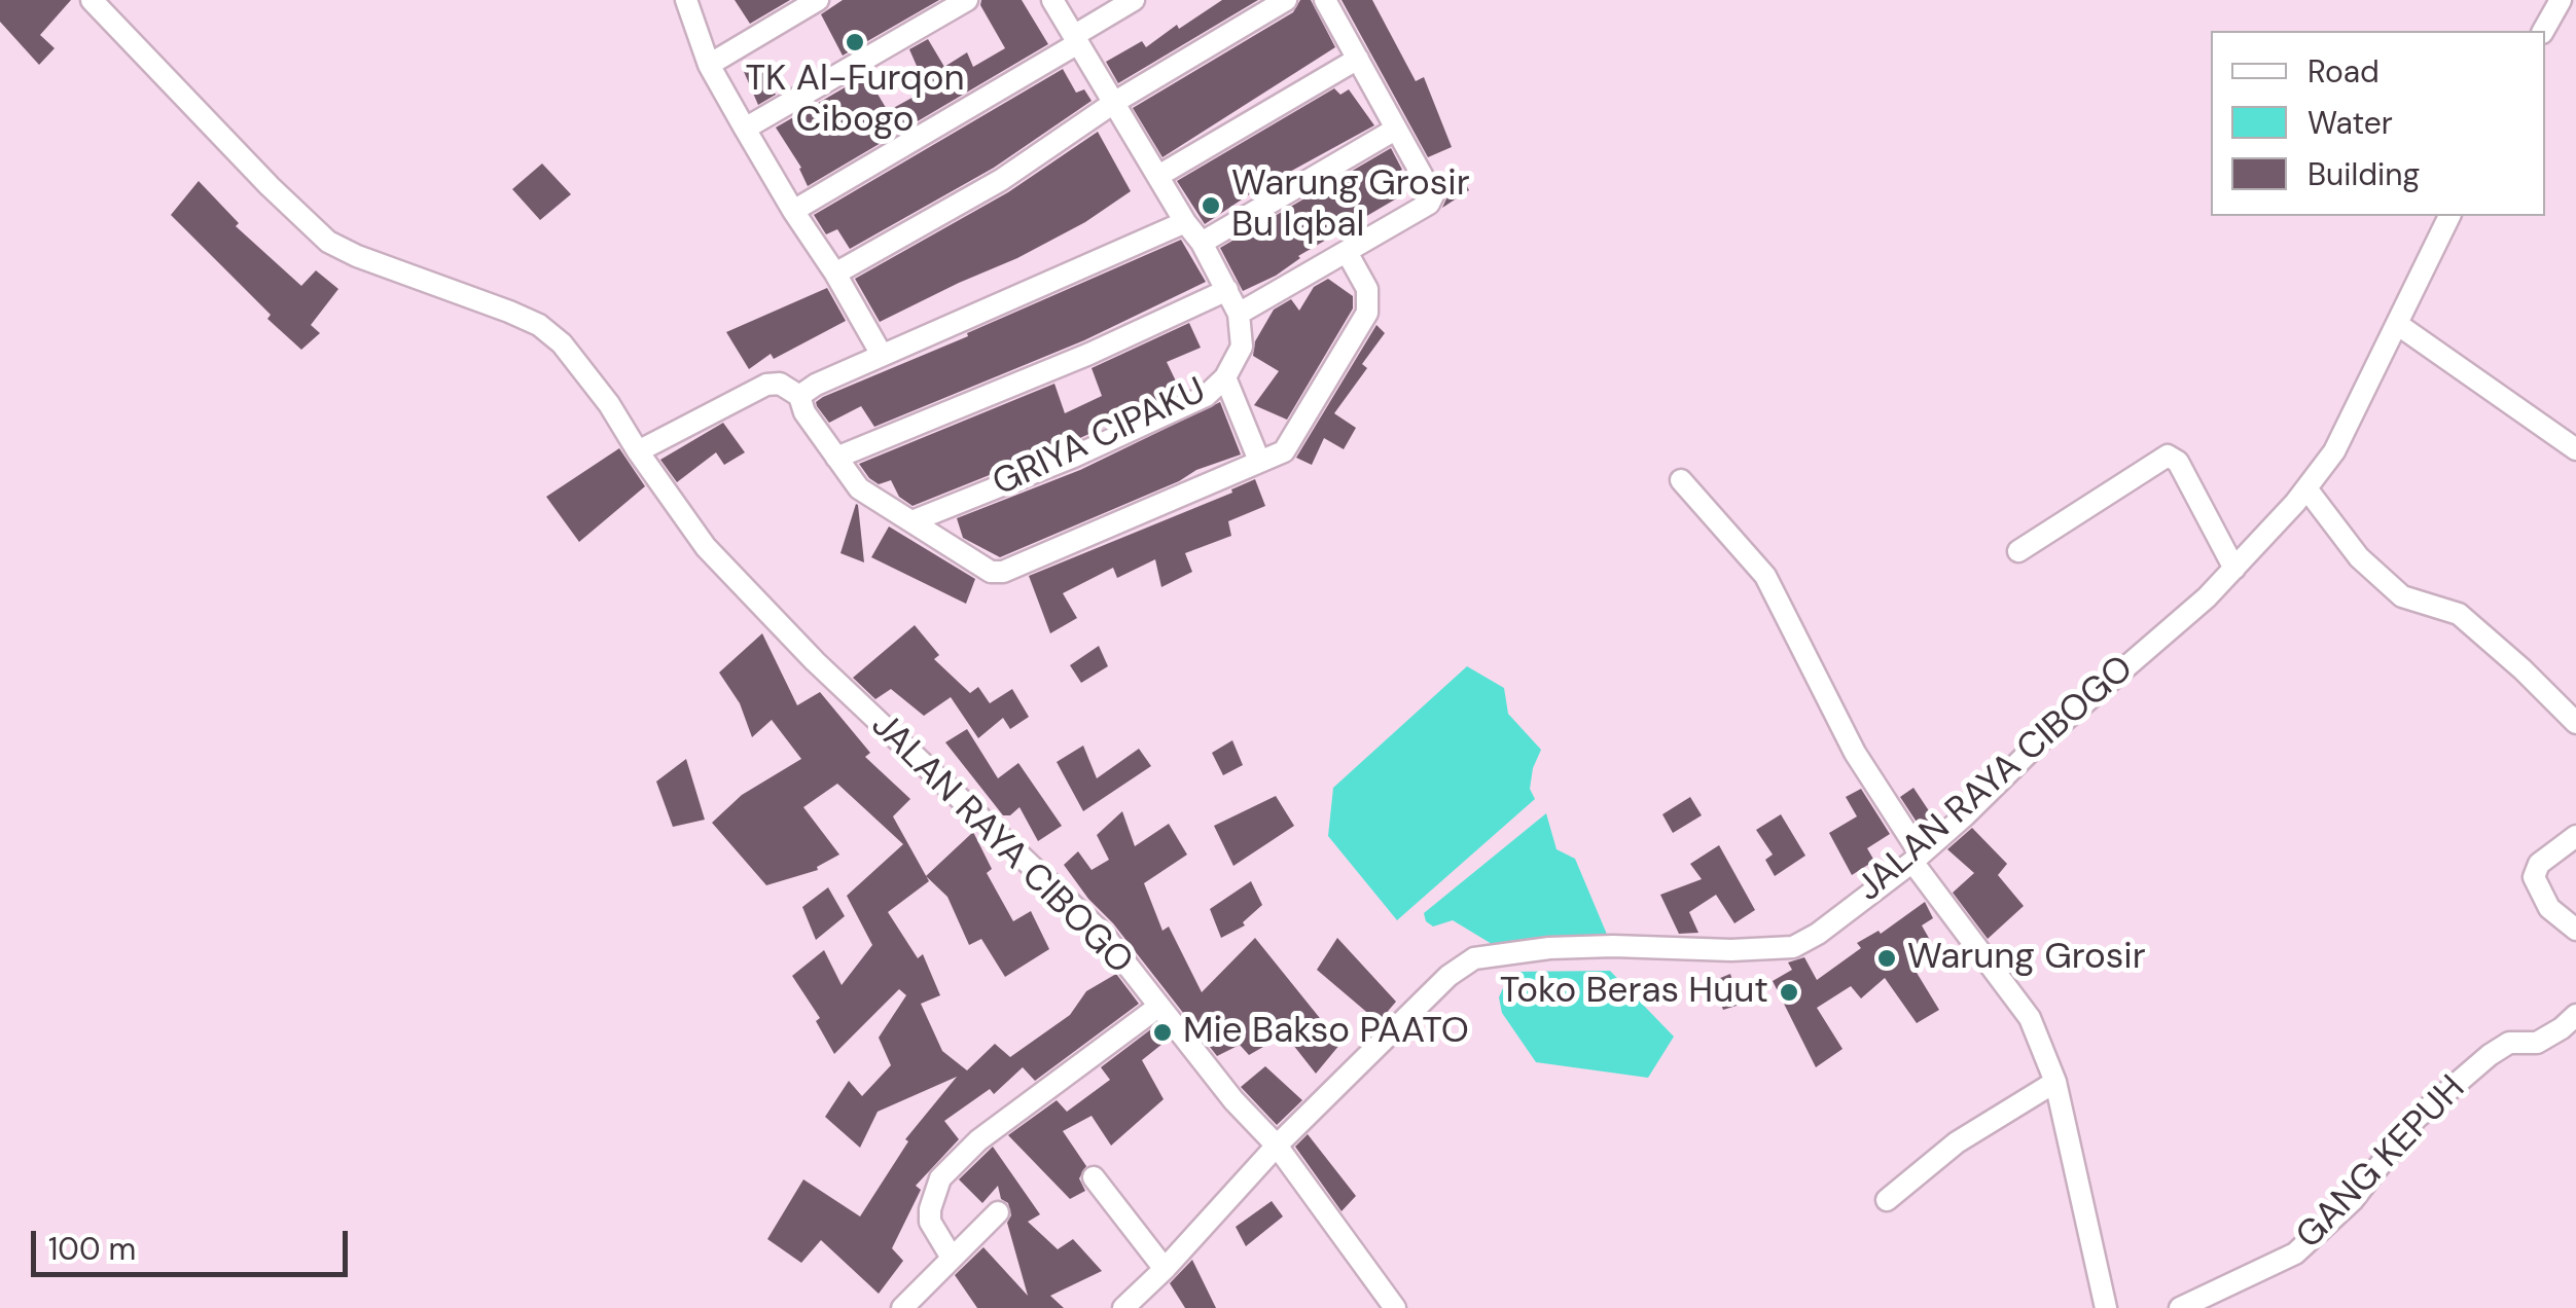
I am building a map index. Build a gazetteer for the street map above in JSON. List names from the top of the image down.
{
  "streets": {
    "street": ["GRIYA CIPAKU", "JALAN RAYA CIBOGO", "GANG KEPUH"]
  },
  "places": [
    "TK Al-Furqon Cibogo",
    "Warung Grosir Bu Iqbal",
    "Warung Grosir",
    "Toko Beras Huut",
    "Mie Bakso PAATO"
  ],
  "legend": ["Road", "Water", "Building"],
  "scale_bar": "100 m"
}
